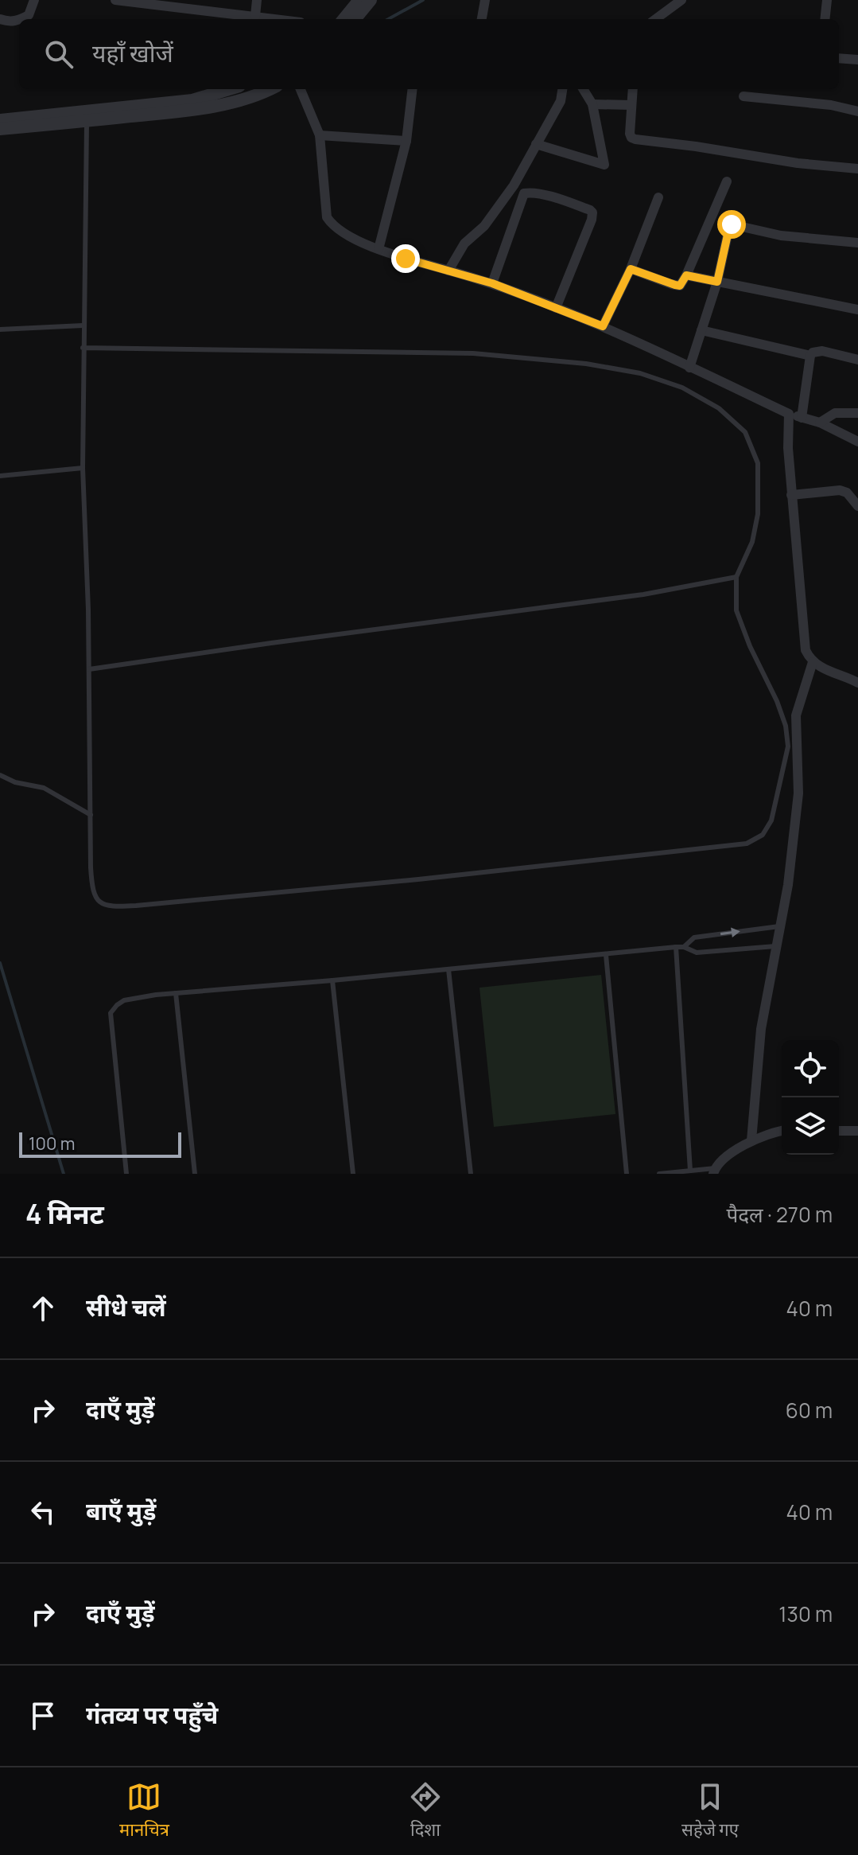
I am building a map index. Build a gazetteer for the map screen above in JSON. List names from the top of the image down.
{
  "scale_bar": "100 m",
  "page": {
    "search": "यहाँ खोजें",
    "scale": "100 m",
    "heading": ["4 मिनट", "पैदल · 270 m"],
    "list": [
      ["सीधे चलें", "40 m"],
      ["दाएँ मुड़ें", "60 m"],
      ["बाएँ मुड़ें", "40 m"],
      ["दाएँ मुड़ें", "130 m"],
      "गंतव्य पर पहुँचे"
    ],
    "nav": ["मानचित्र", "दिशा", "सहेजे गए"]
  }
}
